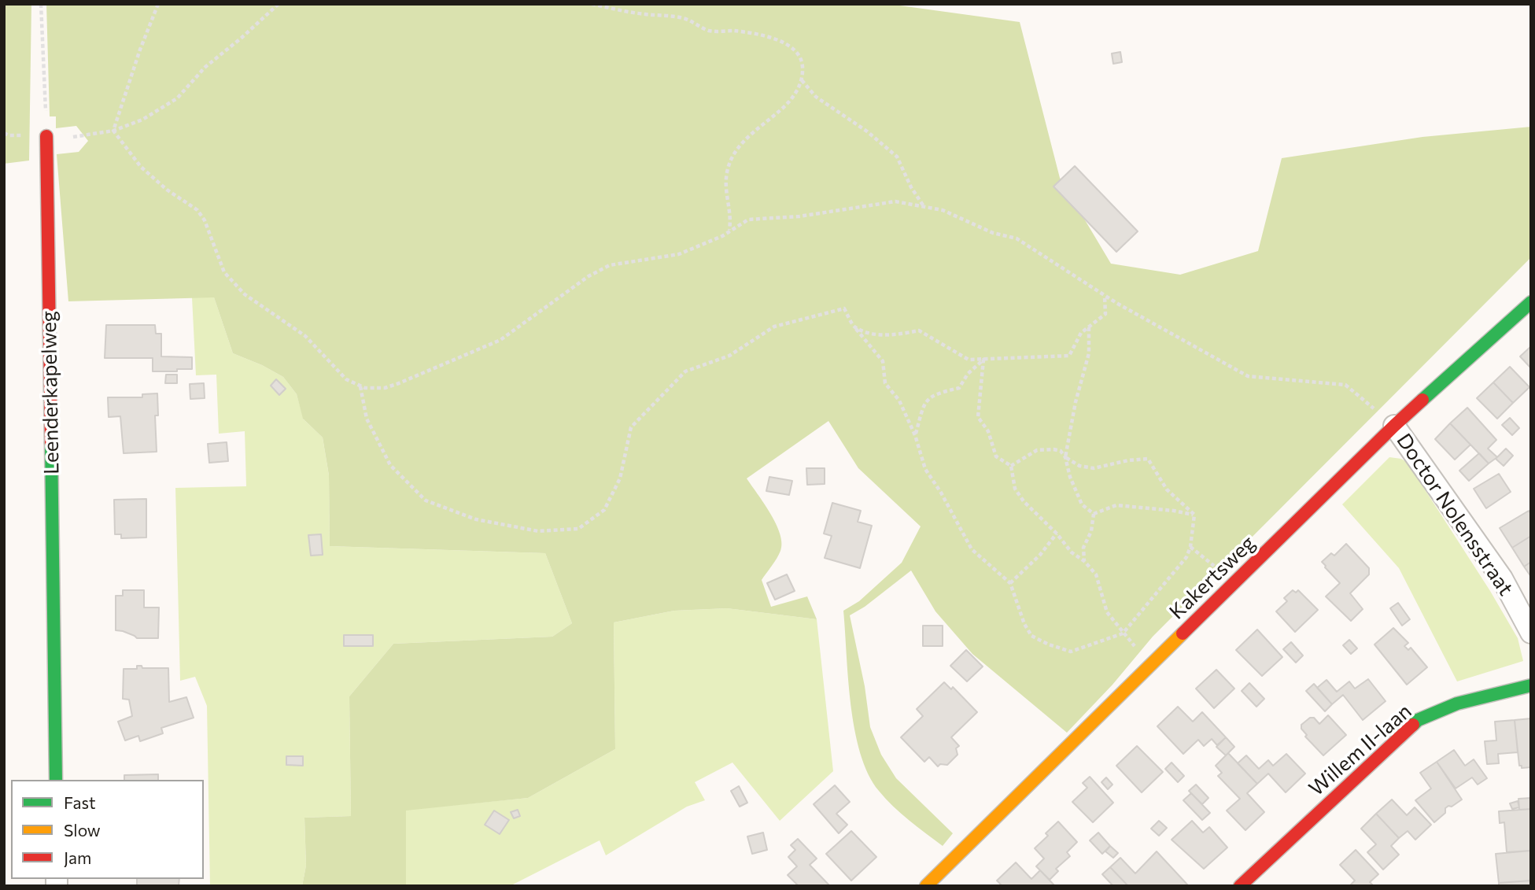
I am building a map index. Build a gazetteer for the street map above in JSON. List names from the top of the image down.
{
  "streets": {
    "street": [
      "Leenderkapelweg",
      "Doctor Nolensstraat",
      "Kakertsweg",
      "Willem II-laan"
    ]
  },
  "crossings": [
    ["Doctor Nolensstraat", "Kakertsweg"]
  ],
  "legend": ["Fast", "Slow", "Jam"]
}
